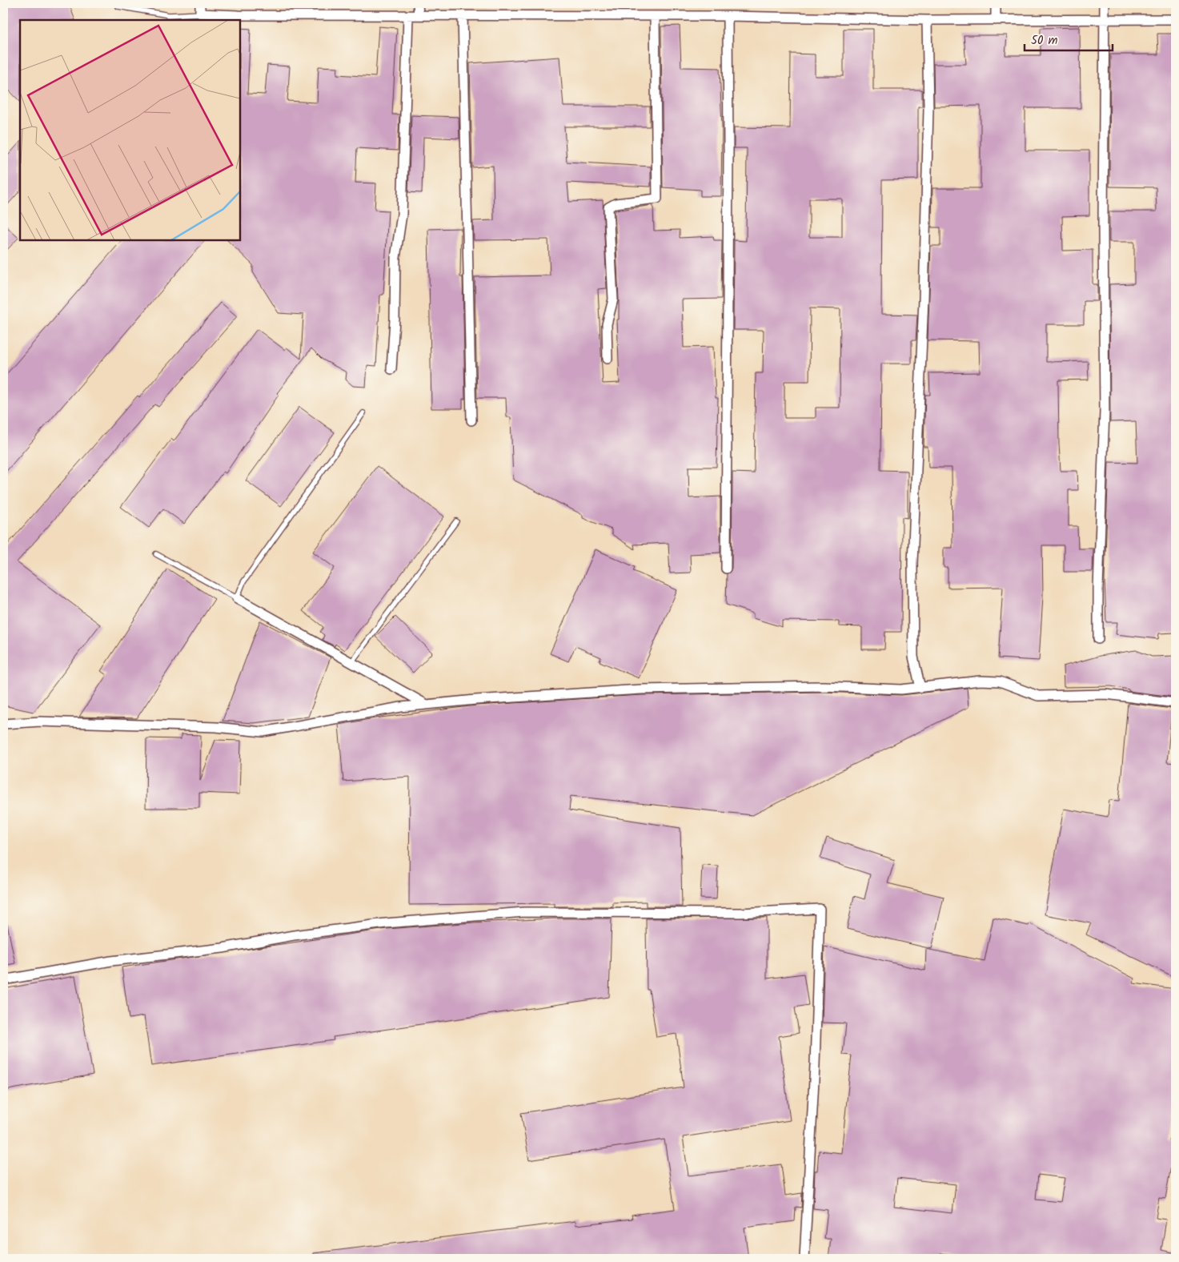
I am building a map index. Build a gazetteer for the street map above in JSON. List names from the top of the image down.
{
  "scale_bar": "50 m"
}
